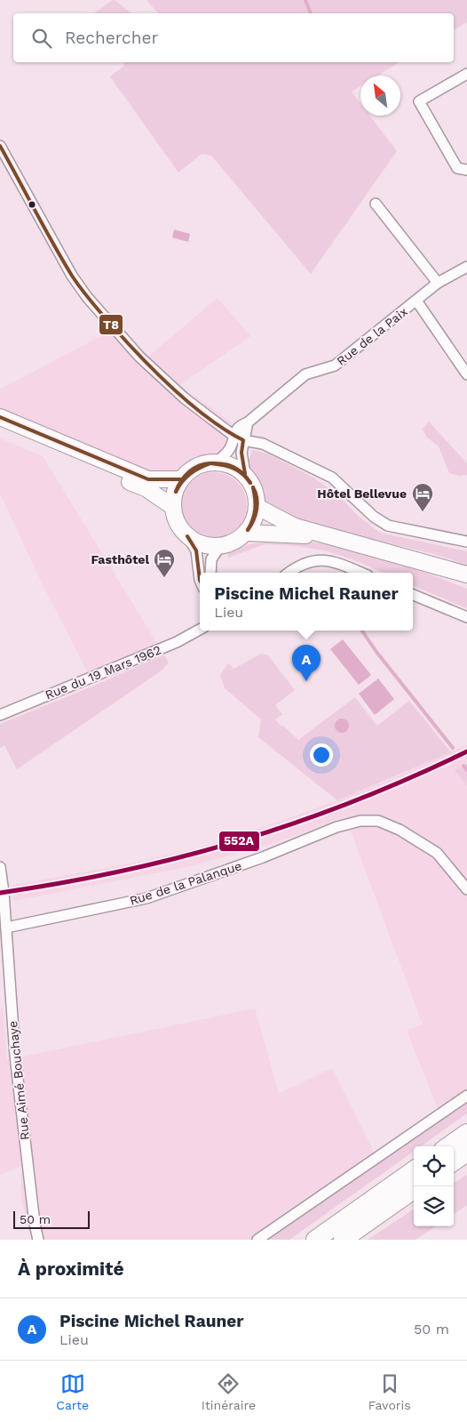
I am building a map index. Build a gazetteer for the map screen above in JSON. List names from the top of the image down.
{
  "streets": {
    "street": [
      "Rue de la Paix",
      "Rue du 19 Mars 1962",
      "Rue de la Palanque",
      "Rue Aimé Bouchaye"
    ]
  },
  "crossings": [
    ["Rue de la Palanque", "Rue Aimé Bouchaye"]
  ],
  "places": {
    "hotel": ["Hôtel Bellevue", "Fasthôtel"]
  },
  "lines": ["transit line T8", "transit line 552A"],
  "scale_bar": "50 m",
  "north": "top left",
  "page": {
    "search": "Rechercher",
    "popup": ["Piscine Michel Rauner", "Lieu"],
    "pins": "A",
    "scale": "50 m",
    "heading": "À proximité",
    "list": [
      {
        "mark": "A",
        "name": "Piscine Michel Rauner",
        "note": "Lieu",
        "value": "50 m"
      }
    ],
    "nav": ["Carte", "Itinéraire", "Favoris"]
  }
}
